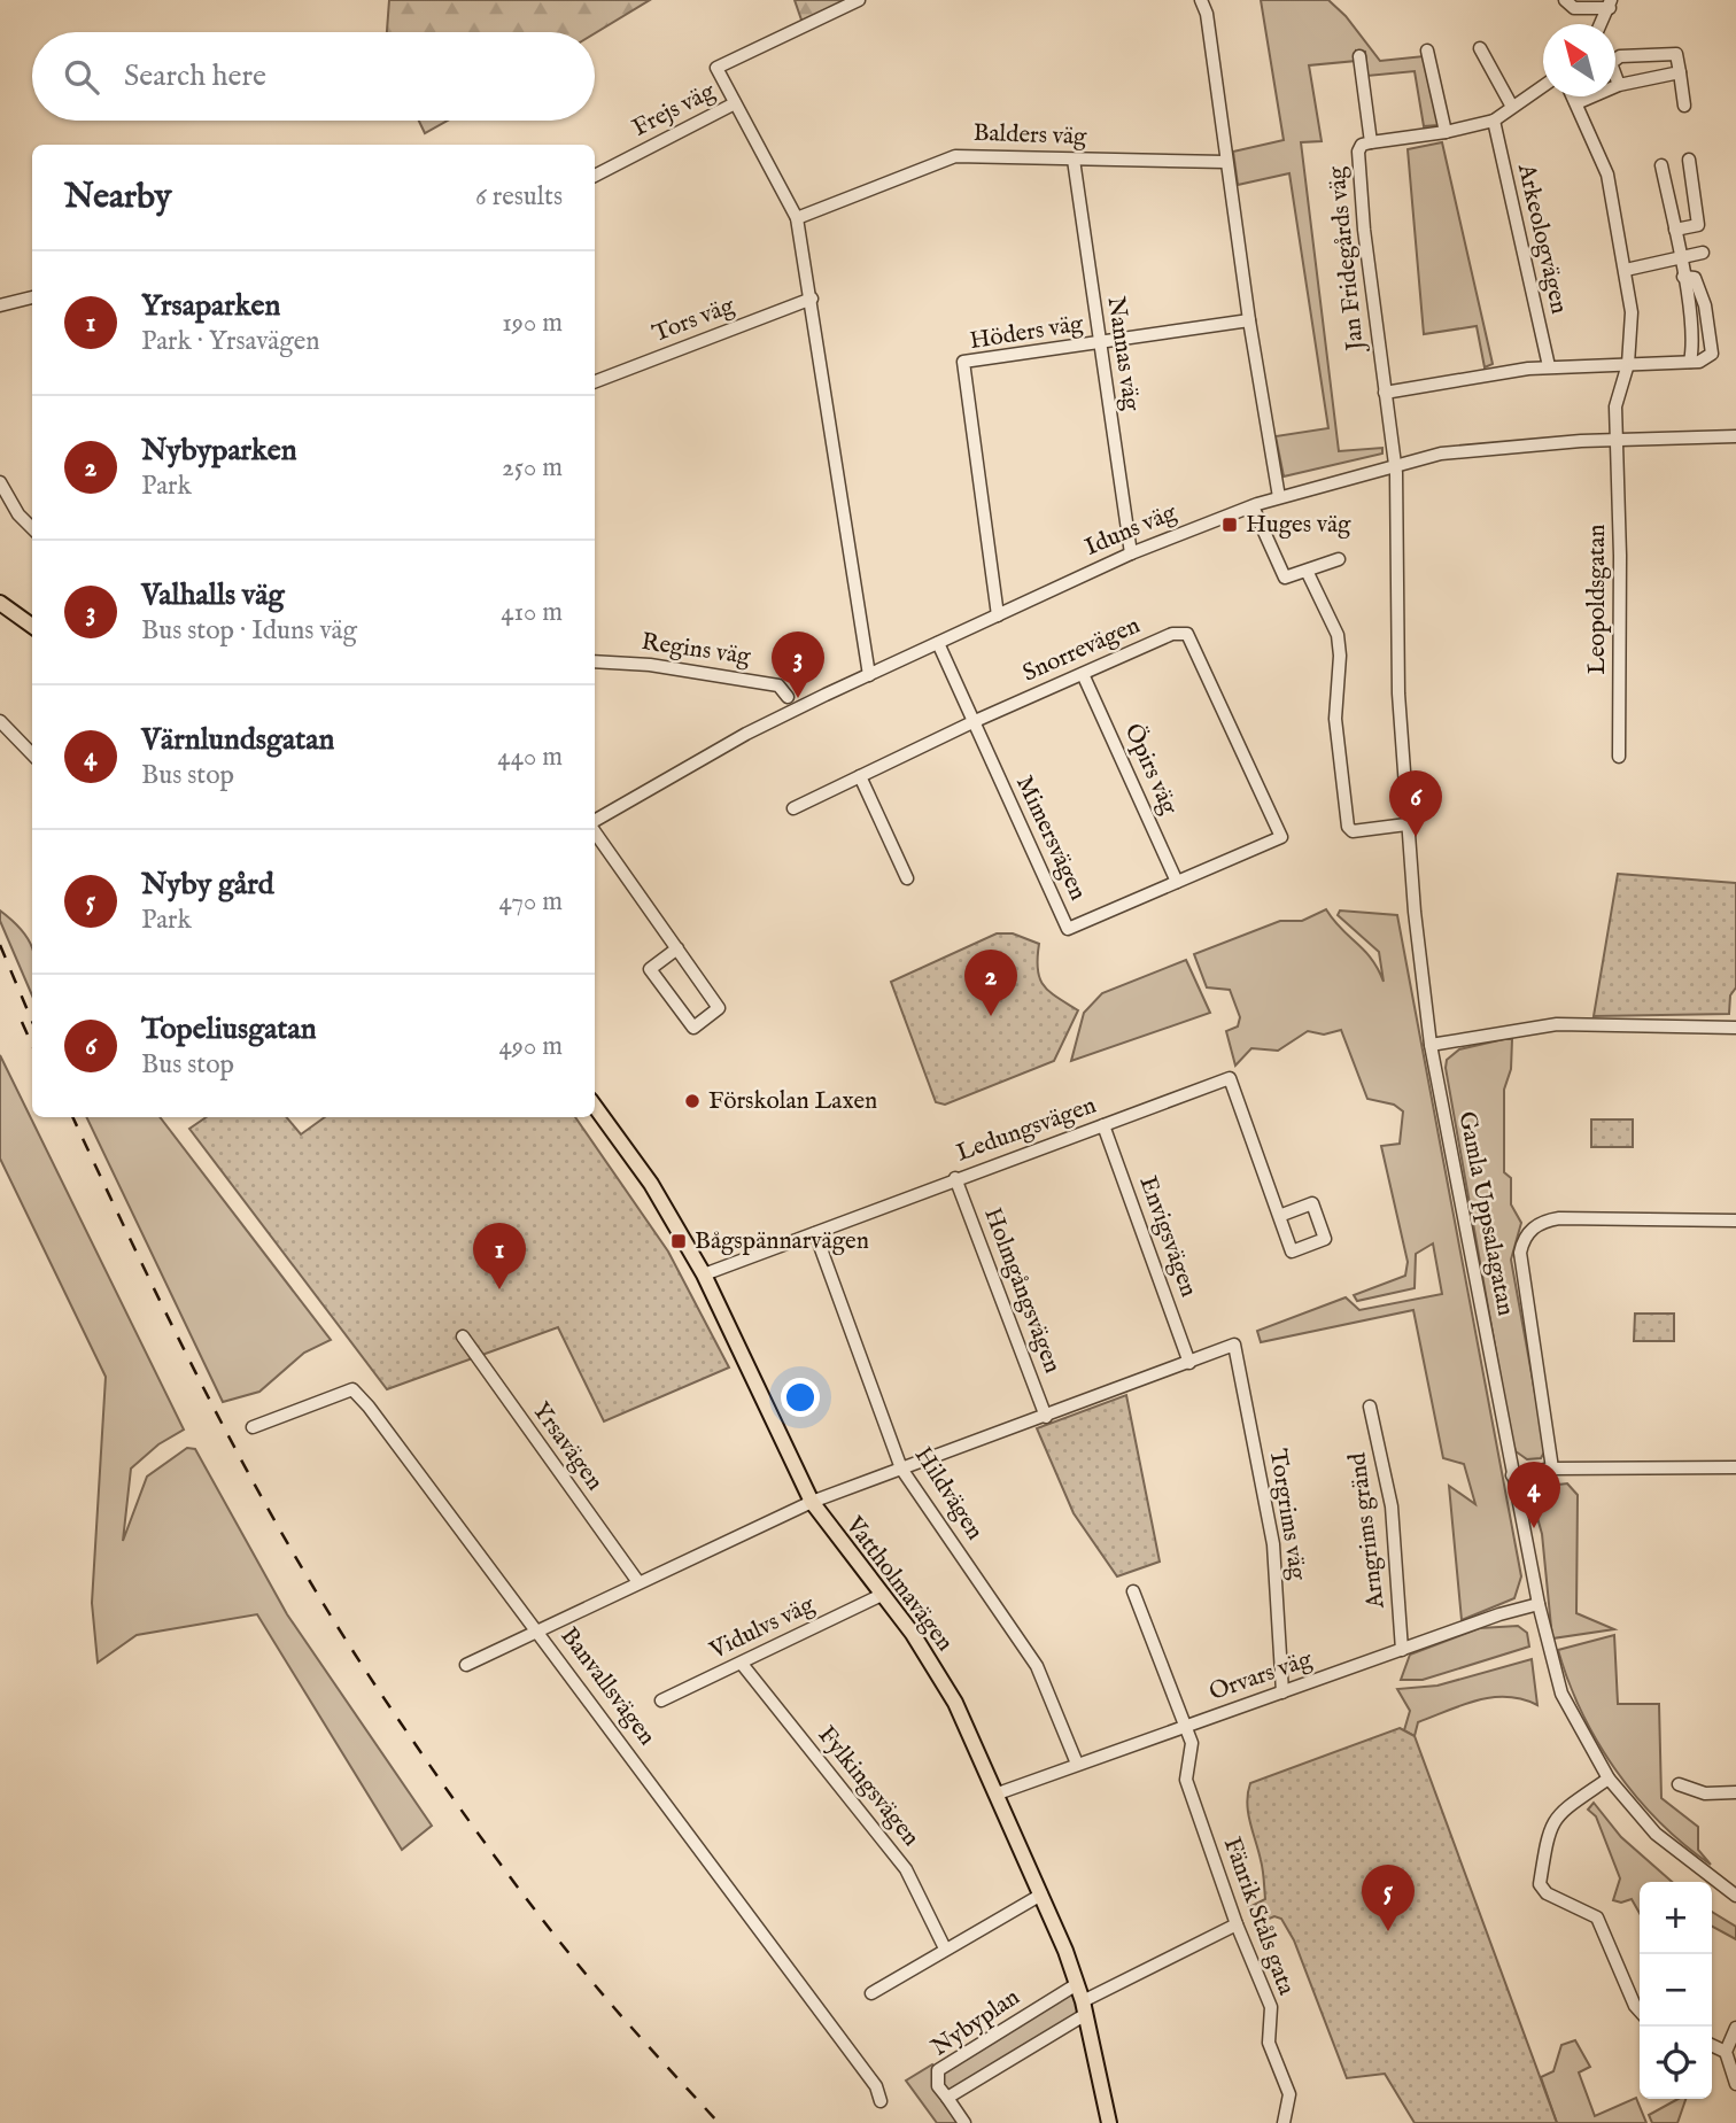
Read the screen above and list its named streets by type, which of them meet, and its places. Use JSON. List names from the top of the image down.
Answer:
{
  "streets": {
    "main road": ["Vattholmavägen"],
    "street": [
      "Frejs väg",
      "Balders väg",
      "Arkeologvägen",
      "Jan Fridegårds väg",
      "Tors väg",
      "Höders väg",
      "Nannas väg",
      "Iduns väg",
      "Leopoldsgatan",
      "Regins väg",
      "Snorrevägen",
      "Öpirs väg",
      "Mimersvägen",
      "Ledungsvägen",
      "Gamla Uppsalagatan",
      "Envigsvägen",
      "Holmgångsvägen",
      "Yrsavägen",
      "Hildvägen",
      "Torgrims väg",
      "Arngrims gränd",
      "Vidulvs väg",
      "Orvars väg",
      "Banvallsvägen",
      "Fylkingsvägen",
      "Fänrik Ståls gata",
      "Nybyplan"
    ]
  },
  "crossings": [
    ["Balders väg", "Nannas väg"],
    ["Jan Fridegårds väg", "Iduns väg"],
    ["Jan Fridegårds väg", "Gamla Uppsalagatan"],
    ["Höders väg", "Nannas väg"],
    ["Höders väg", "Iduns väg"],
    ["Nannas väg", "Iduns väg"],
    ["Iduns väg", "Leopoldsgatan"],
    ["Iduns väg", "Mimersvägen"],
    ["Iduns väg", "Gamla Uppsalagatan"],
    ["Snorrevägen", "Öpirs väg"],
    ["Snorrevägen", "Mimersvägen"],
    ["Öpirs väg", "Mimersvägen"],
    ["Ledungsvägen", "Envigsvägen"],
    ["Ledungsvägen", "Holmgångsvägen"],
    ["Ledungsvägen", "Hildvägen"],
    ["Ledungsvägen", "Vattholmavägen"],
    ["Gamla Uppsalagatan", "Orvars väg"],
    ["Envigsvägen", "Torgrims väg"],
    ["Hildvägen", "Orvars väg"],
    ["Torgrims väg", "Orvars väg"],
    ["Arngrims gränd", "Orvars väg"],
    ["Vattholmavägen", "Vidulvs väg"],
    ["Vattholmavägen", "Orvars väg"],
    ["Vattholmavägen", "Nybyplan"],
    ["Vidulvs väg", "Fylkingsvägen"],
    ["Orvars väg", "Fänrik Ståls gata"],
    ["Fänrik Ståls gata", "Nybyplan"]
  ],
  "places": {
    "transit": ["Huges väg", "Bågspännarvägen"],
    "other": ["Förskolan Laxen"]
  },
  "north": "top left",
  "page": {
    "search": "Search here",
    "heading": ["Nearby", "6 results"],
    "list": [
      {
        "mark": "1",
        "name": "Yrsaparken",
        "note": "Park · Yrsavägen",
        "value": "190 m"
      },
      {
        "mark": "2",
        "name": "Nybyparken",
        "note": "Park",
        "value": "250 m"
      },
      {
        "mark": "3",
        "name": "Valhalls väg",
        "note": "Bus stop · Iduns väg",
        "value": "410 m"
      },
      {
        "mark": "4",
        "name": "Värnlundsgatan",
        "note": "Bus stop",
        "value": "440 m"
      },
      {
        "mark": "5",
        "name": "Nyby gård",
        "note": "Park",
        "value": "470 m"
      },
      {
        "mark": "6",
        "name": "Topeliusgatan",
        "note": "Bus stop",
        "value": "490 m"
      }
    ],
    "pins": [
      "3",
      "6",
      "2",
      "1",
      "4",
      "5"
    ],
    "map_buttons": ["+", "−"]
  }
}
